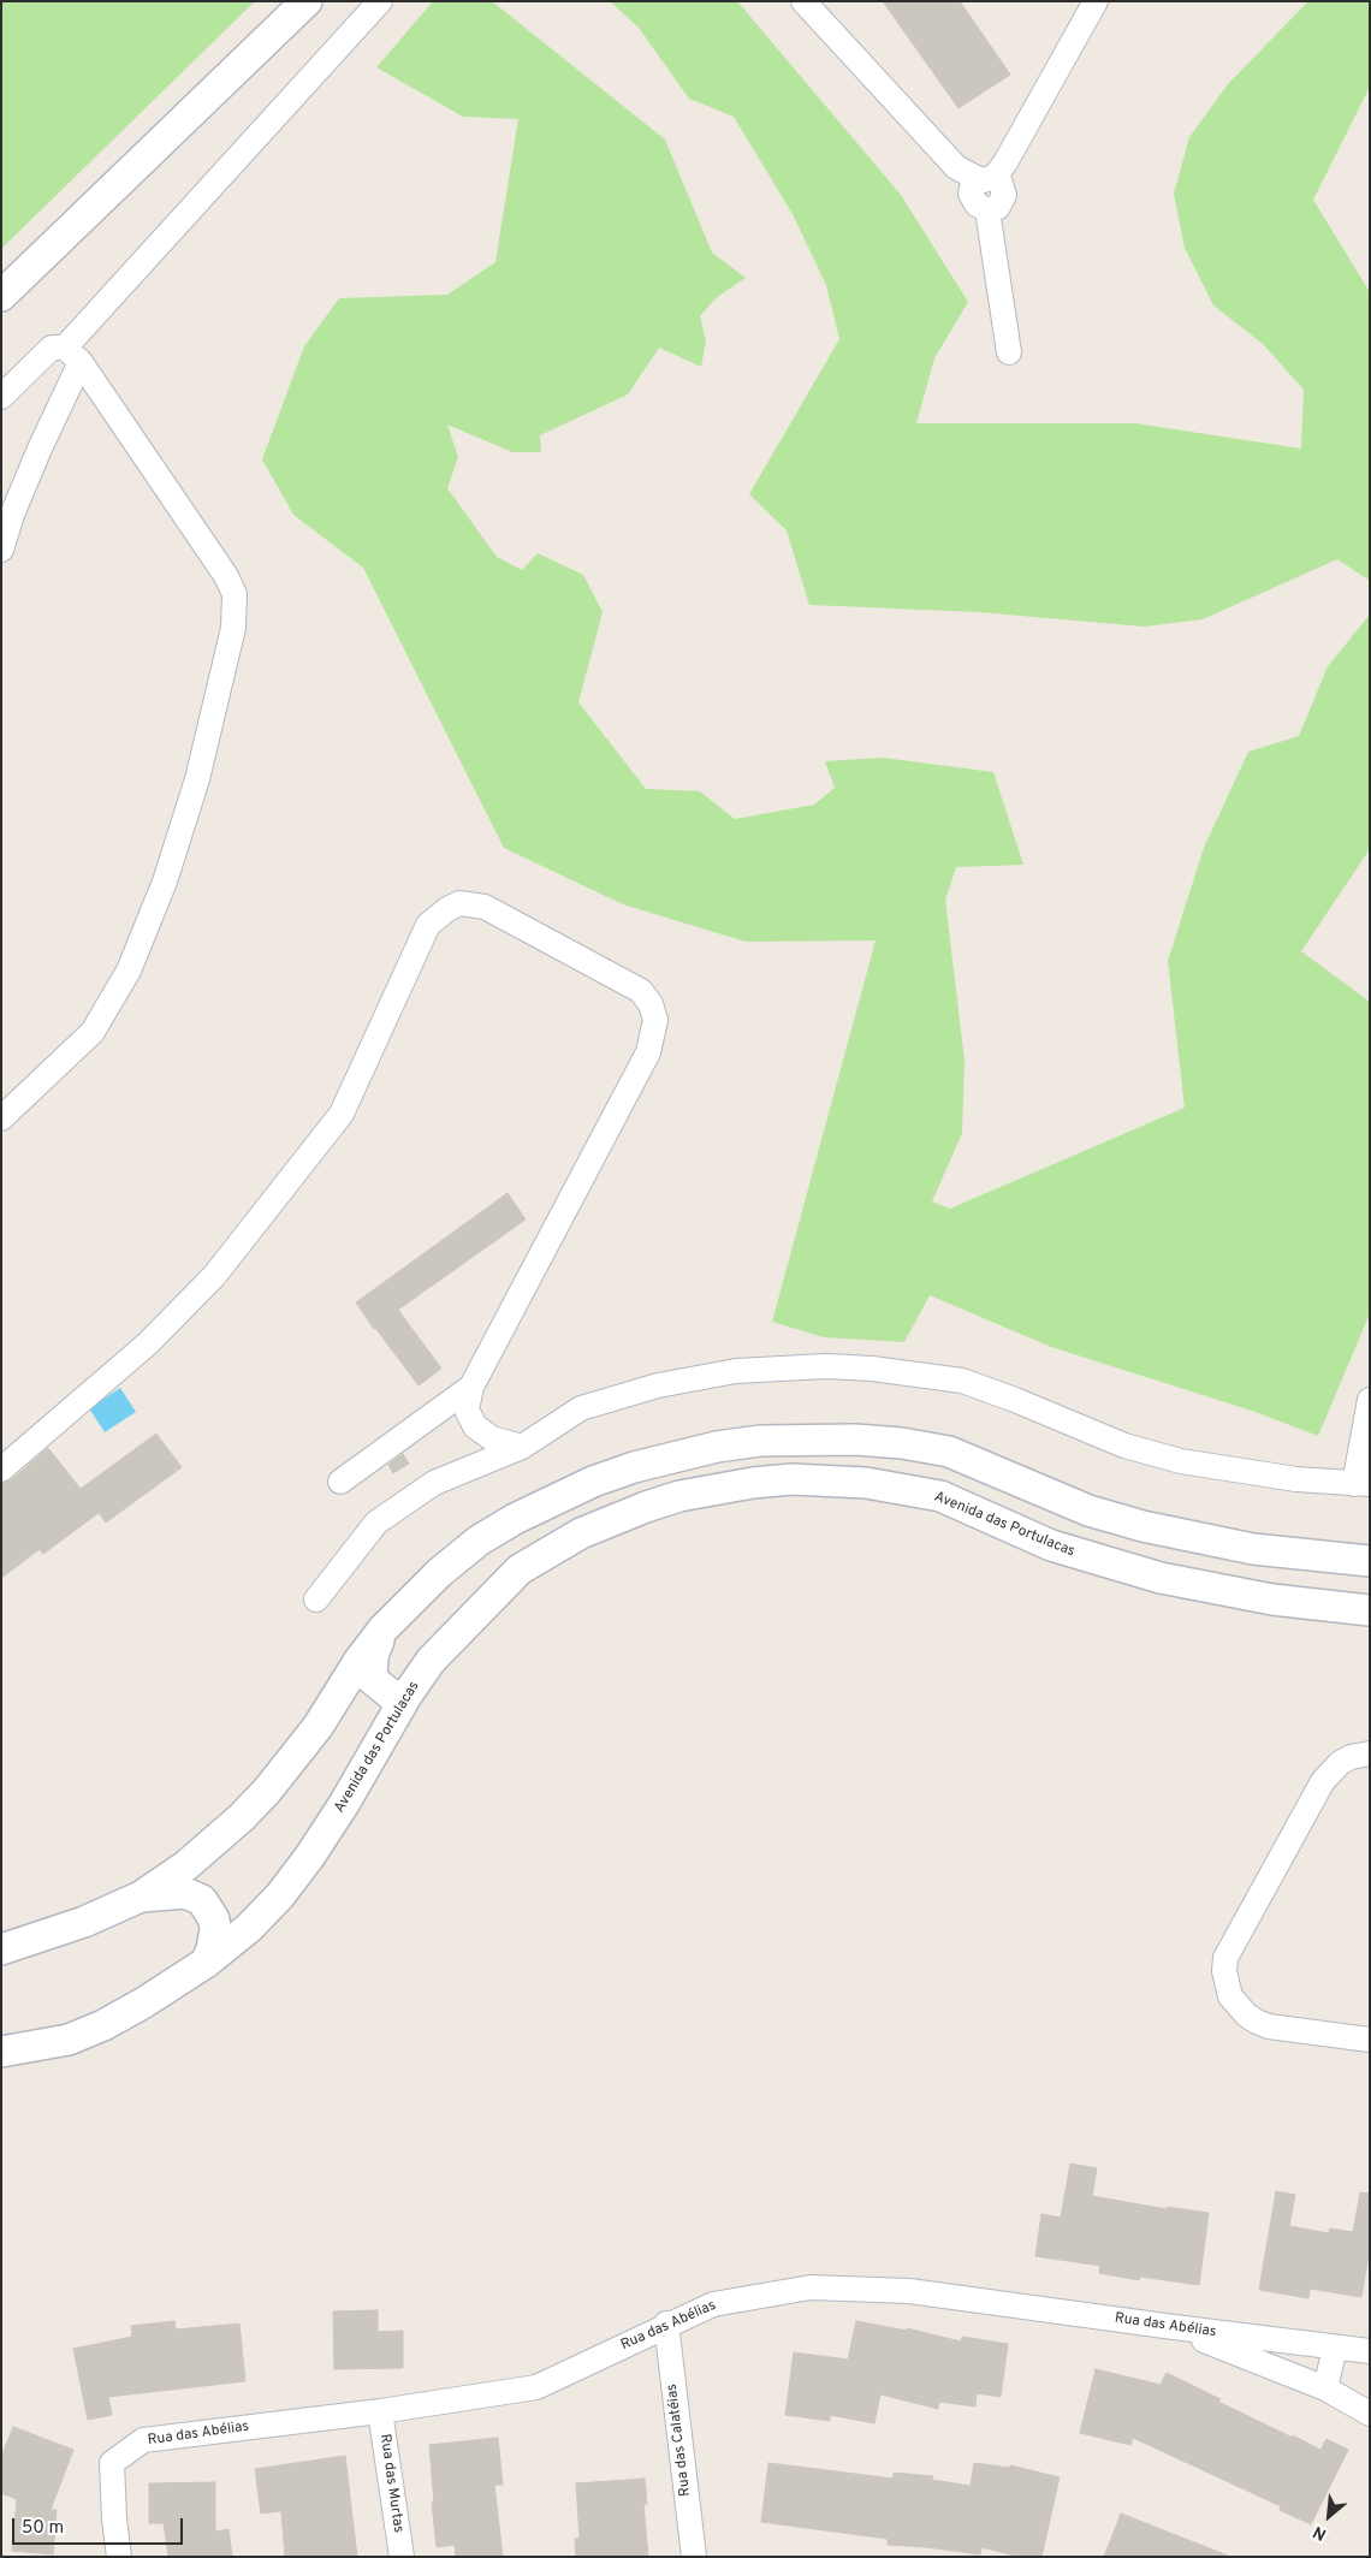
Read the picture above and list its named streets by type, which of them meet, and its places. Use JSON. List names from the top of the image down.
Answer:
{
  "streets": {
    "street": [
      "Avenida das Portulacas",
      "Rua das Abélias",
      "Rua das Calatéias",
      "Rua das Murtas"
    ]
  },
  "crossings": [
    ["Rua das Abélias", "Rua das Calatéias"],
    ["Rua das Abélias", "Rua das Murtas"]
  ],
  "scale_bar": "50 m",
  "north": "bottom left"
}
